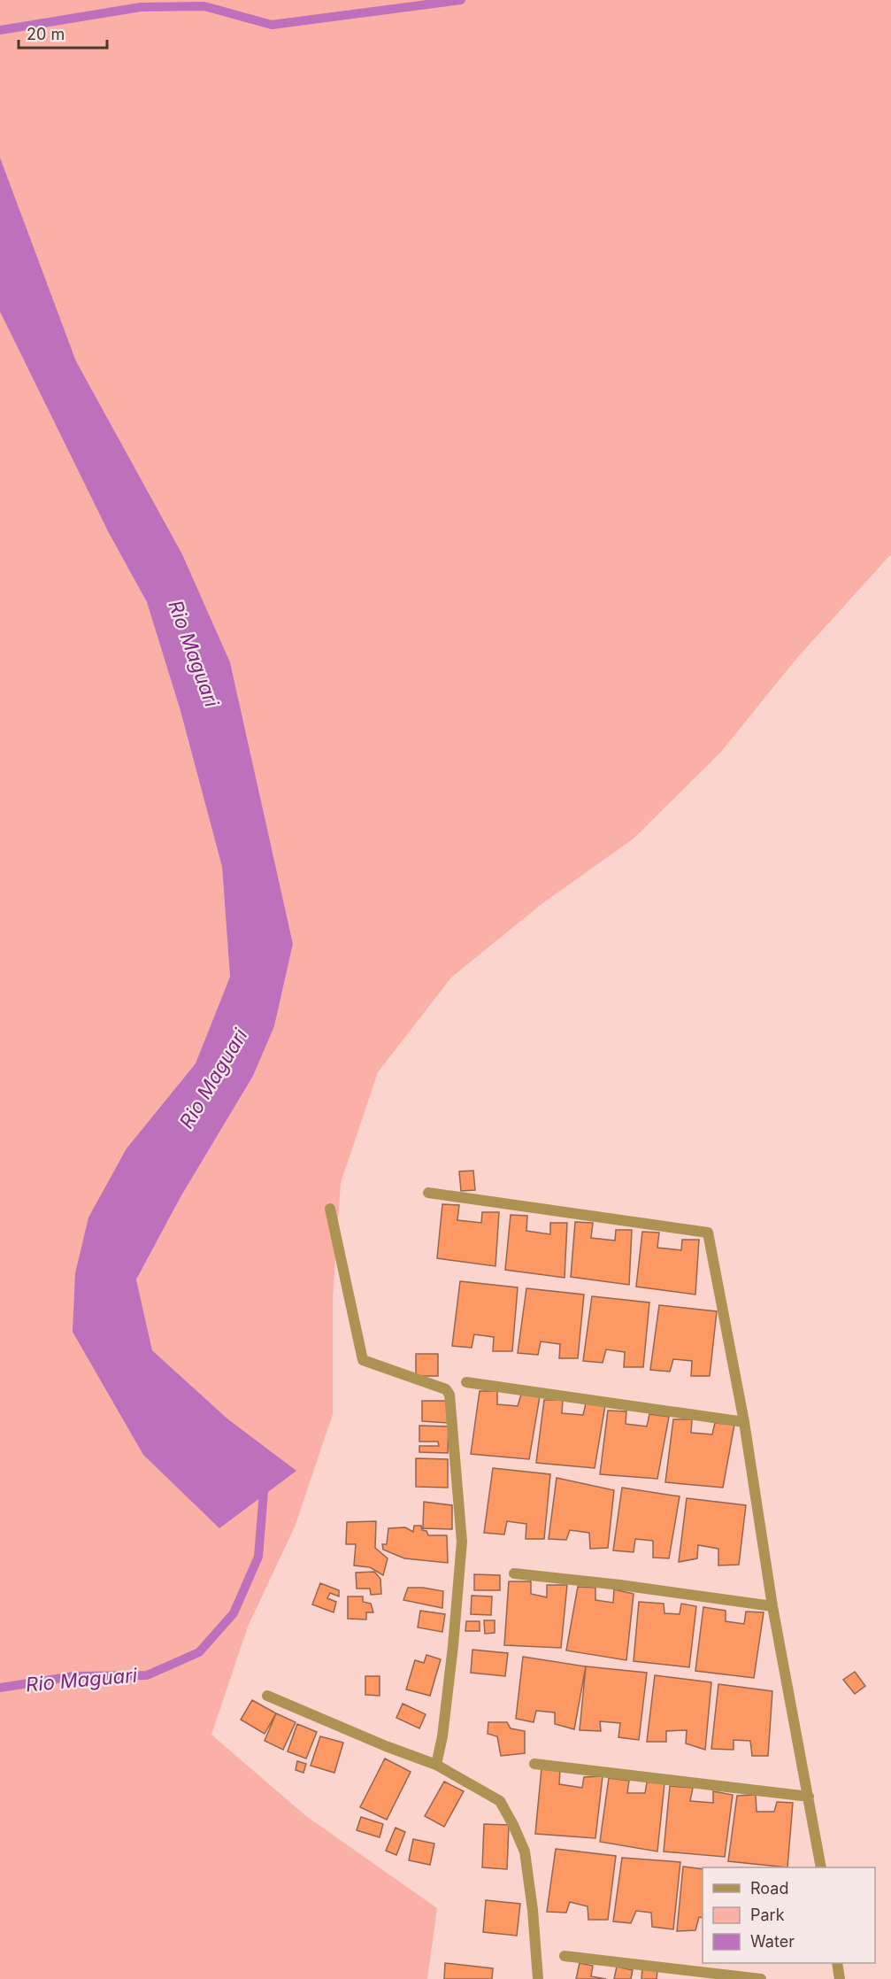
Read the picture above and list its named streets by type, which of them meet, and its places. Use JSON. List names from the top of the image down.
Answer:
{
  "water": ["Rio Maguari"],
  "legend": ["Road", "Park", "Water"],
  "scale_bar": "20 m"
}
